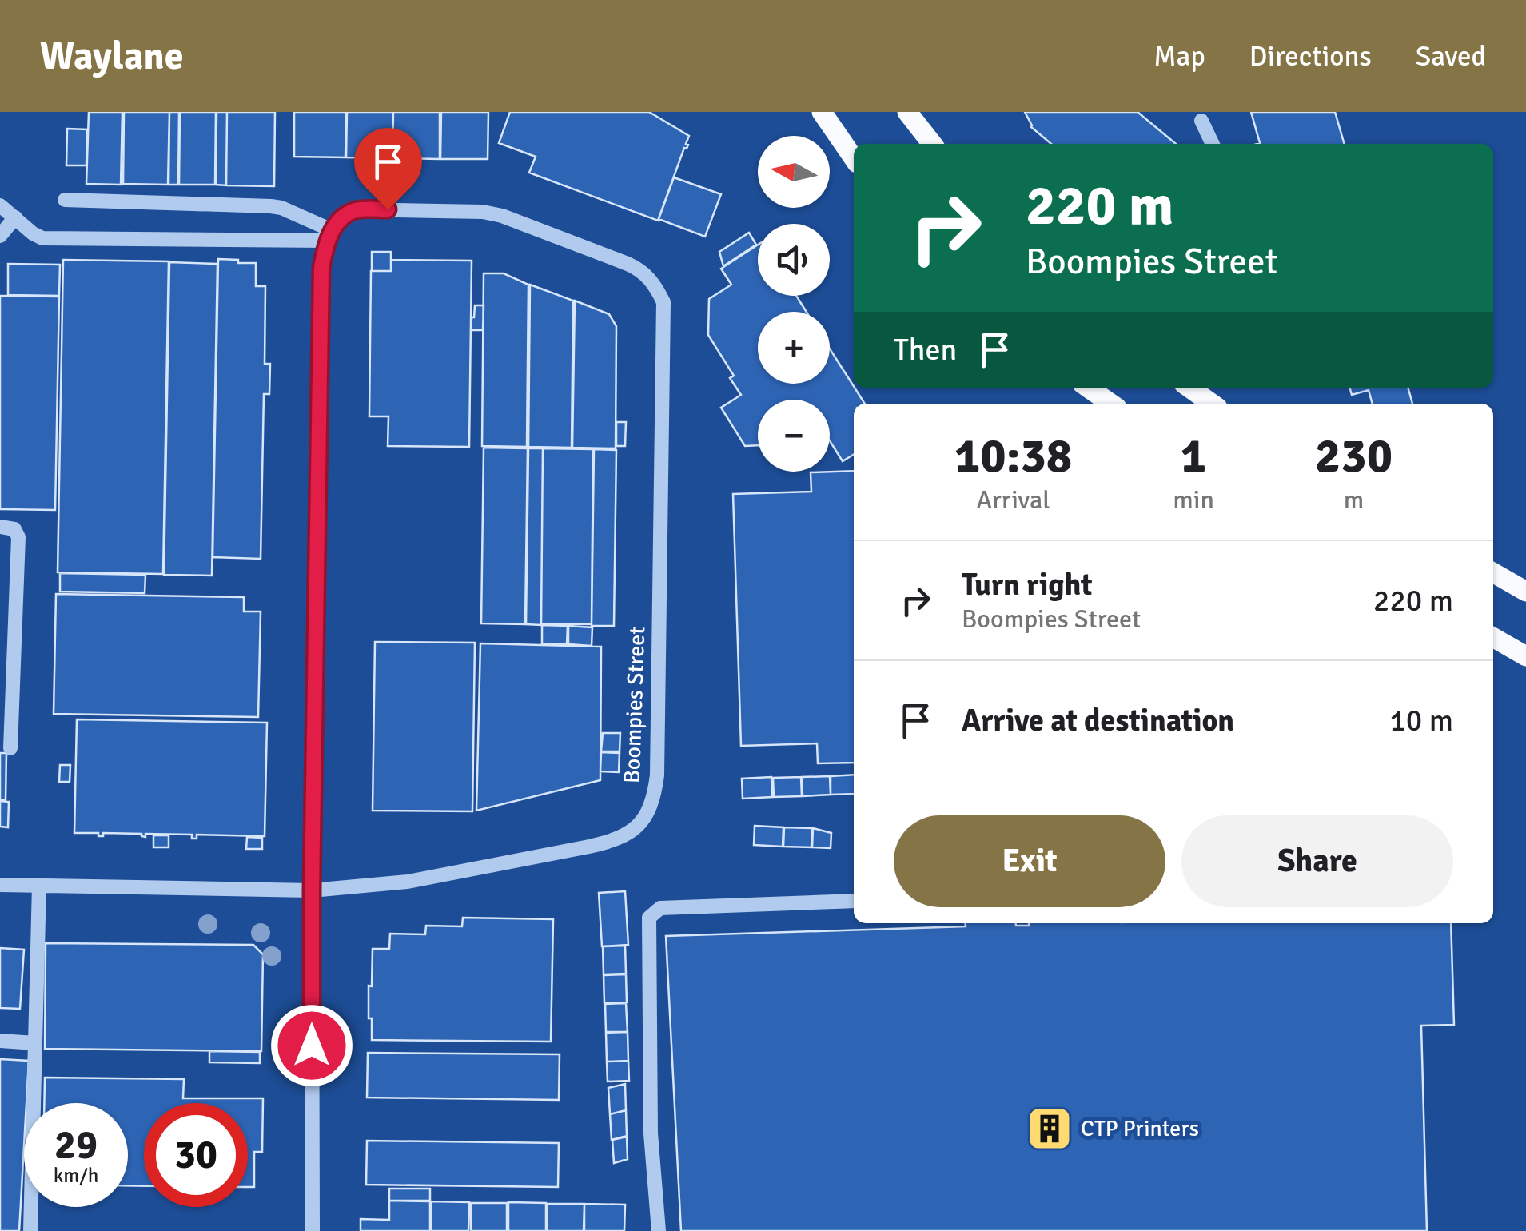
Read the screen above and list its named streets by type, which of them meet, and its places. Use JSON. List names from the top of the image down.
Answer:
{
  "streets": {
    "street": ["Boompies Street"]
  },
  "places": {
    "building": ["CTP Printers"]
  },
  "north": "left",
  "page": {
    "header": "Waylane",
    "nav": ["Map", "Directions", "Saved"],
    "map_buttons": ["+", "−"],
    "turn": ["220 m", "Boompies Street"],
    "then": "Then",
    "eta": [
      "10:38",
      "Arrival",
      "1",
      "min",
      "230",
      "m"
    ],
    "list": [
      {
        "name": "Turn right",
        "note": "Boompies Street",
        "value": "220 m"
      },
      {
        "name": "Arrive at destination",
        "value": "10 m"
      }
    ],
    "buttons": ["Exit", "Share"],
    "speed": "29 km/h",
    "limit": "30"
  }
}
